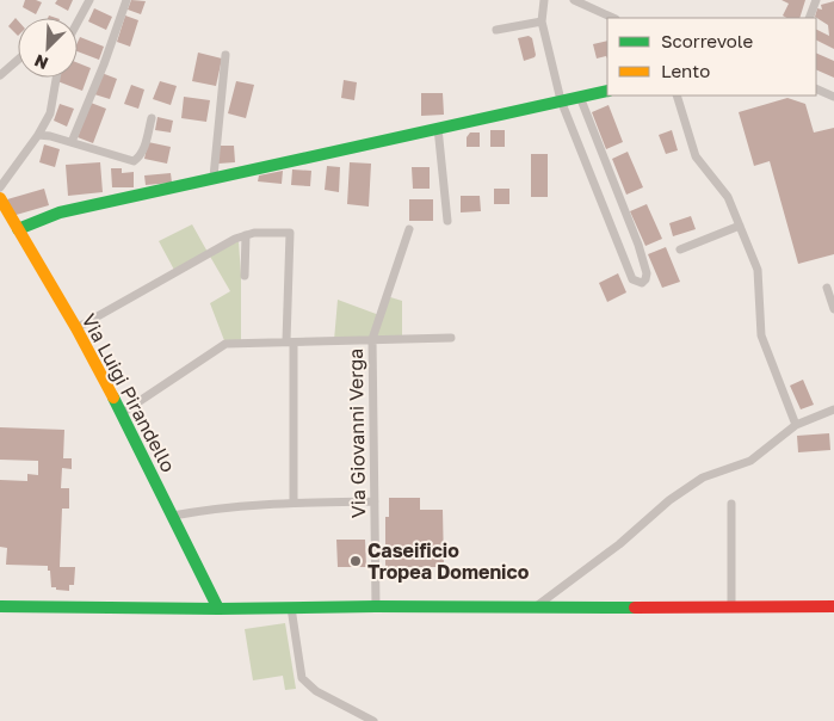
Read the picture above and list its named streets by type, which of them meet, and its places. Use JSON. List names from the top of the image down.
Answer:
{
  "streets": {
    "street": ["Via Luigi Pirandello", "Via Giovanni Verga"]
  },
  "places": ["Caseificio Tropea Domenico"],
  "legend": ["Scorrevole", "Lento"],
  "north": "bottom left"
}
